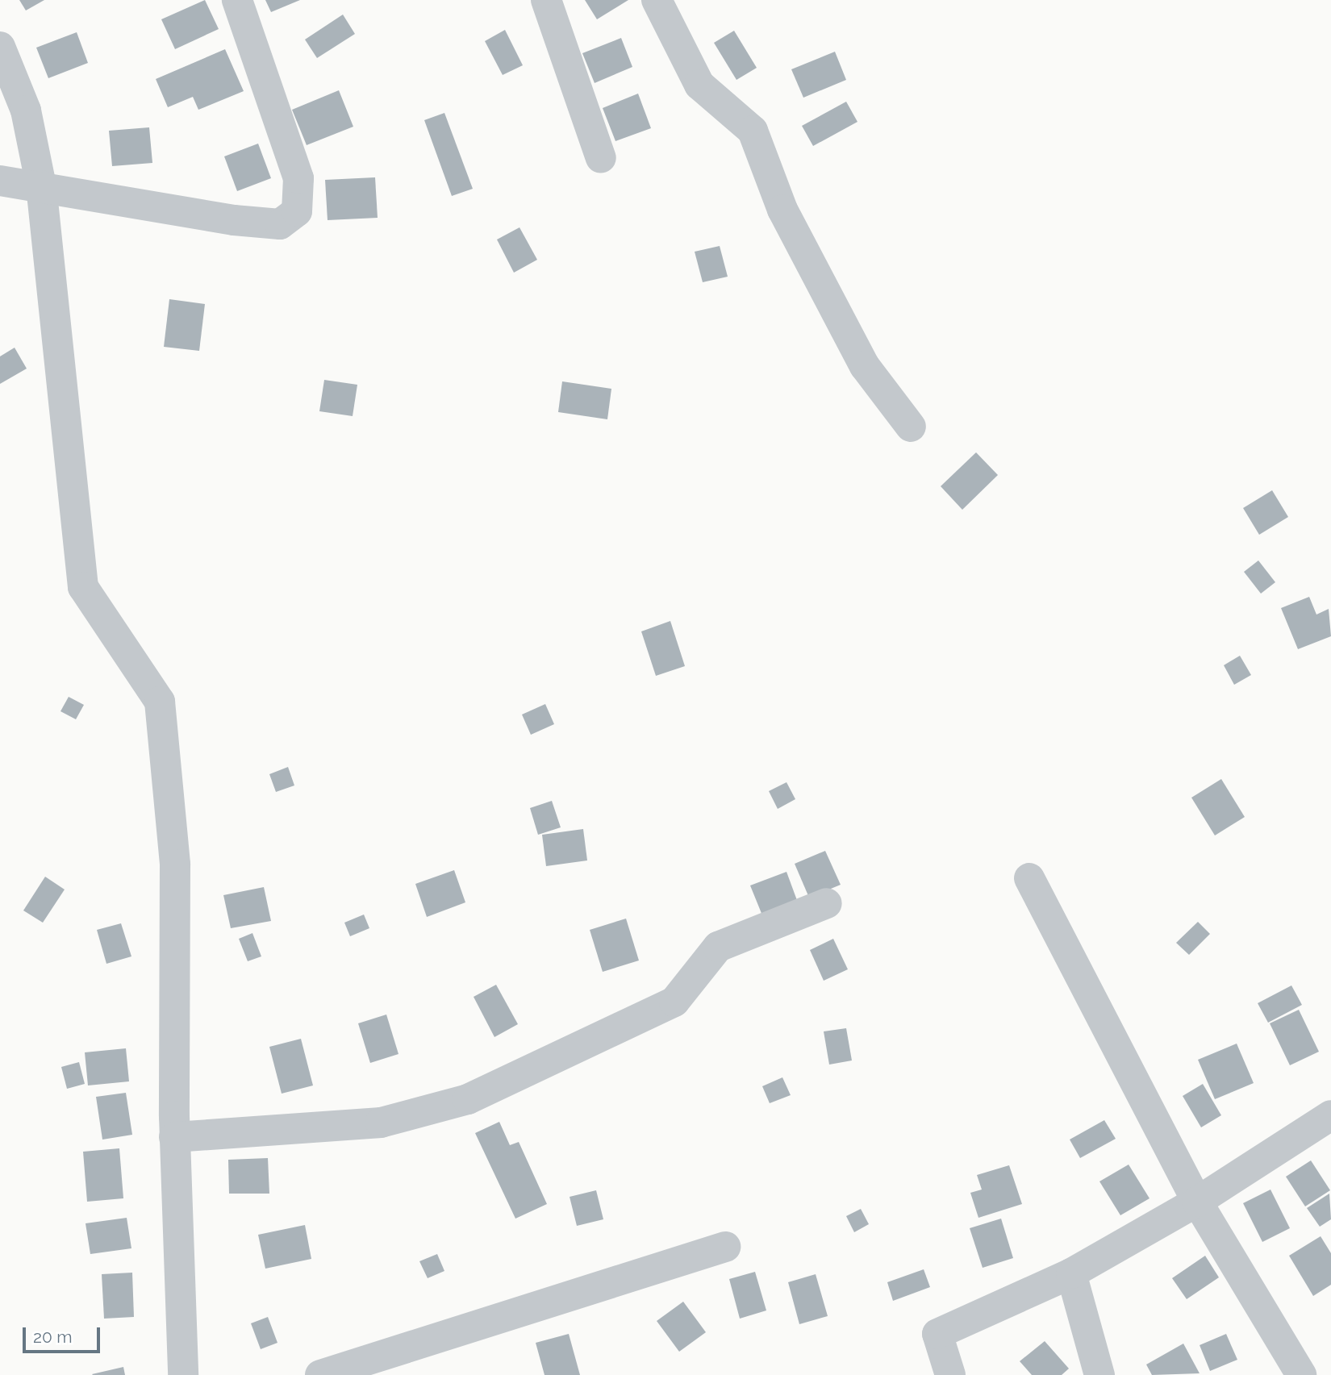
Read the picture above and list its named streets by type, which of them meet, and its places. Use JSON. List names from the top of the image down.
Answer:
{
  "scale_bar": "20 m"
}
